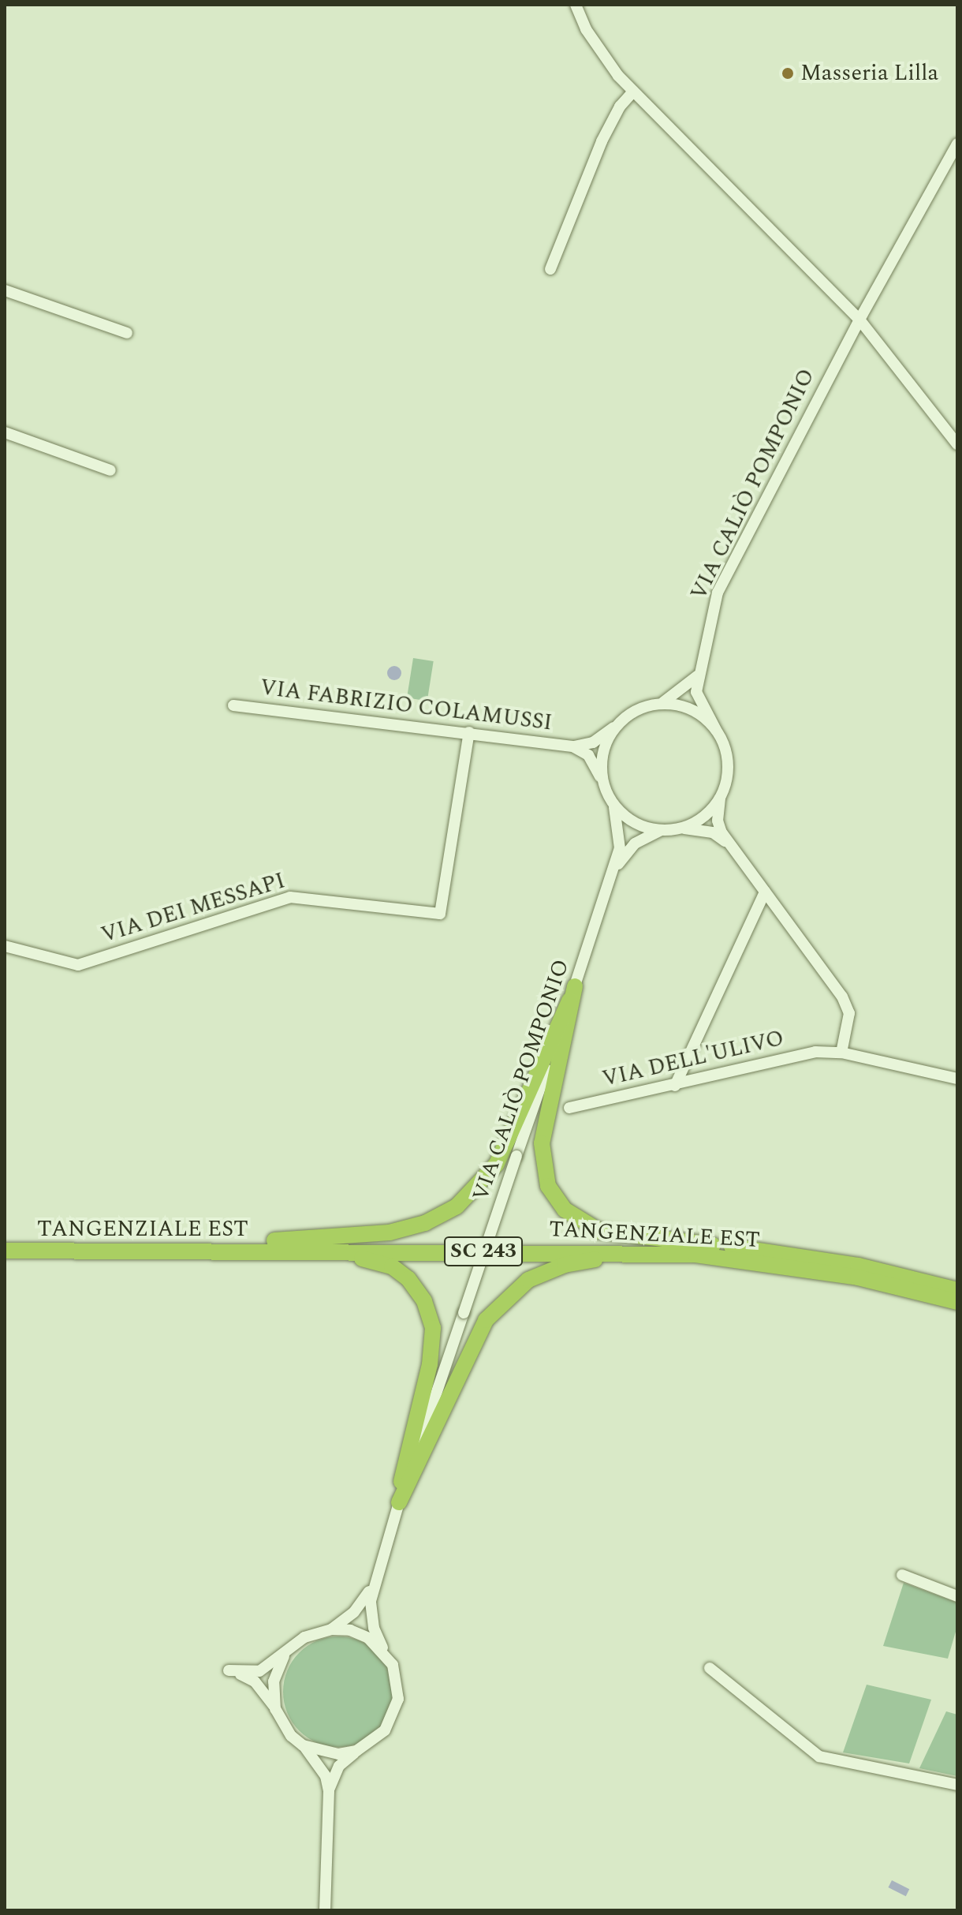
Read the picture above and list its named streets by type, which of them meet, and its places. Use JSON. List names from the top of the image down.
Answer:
{
  "streets": {
    "highway": ["TANGENZIALE EST", "SC 243"],
    "street": [
      "VIA CALIÒ POMPONIO",
      "VIA FABRIZIO COLAMUSSI",
      "VIA DEI MESSAPI",
      "VIA DELL'ULIVO"
    ]
  },
  "crossings": [
    ["VIA FABRIZIO COLAMUSSI", "VIA DEI MESSAPI"]
  ],
  "places": ["Masseria Lilla"]
}
